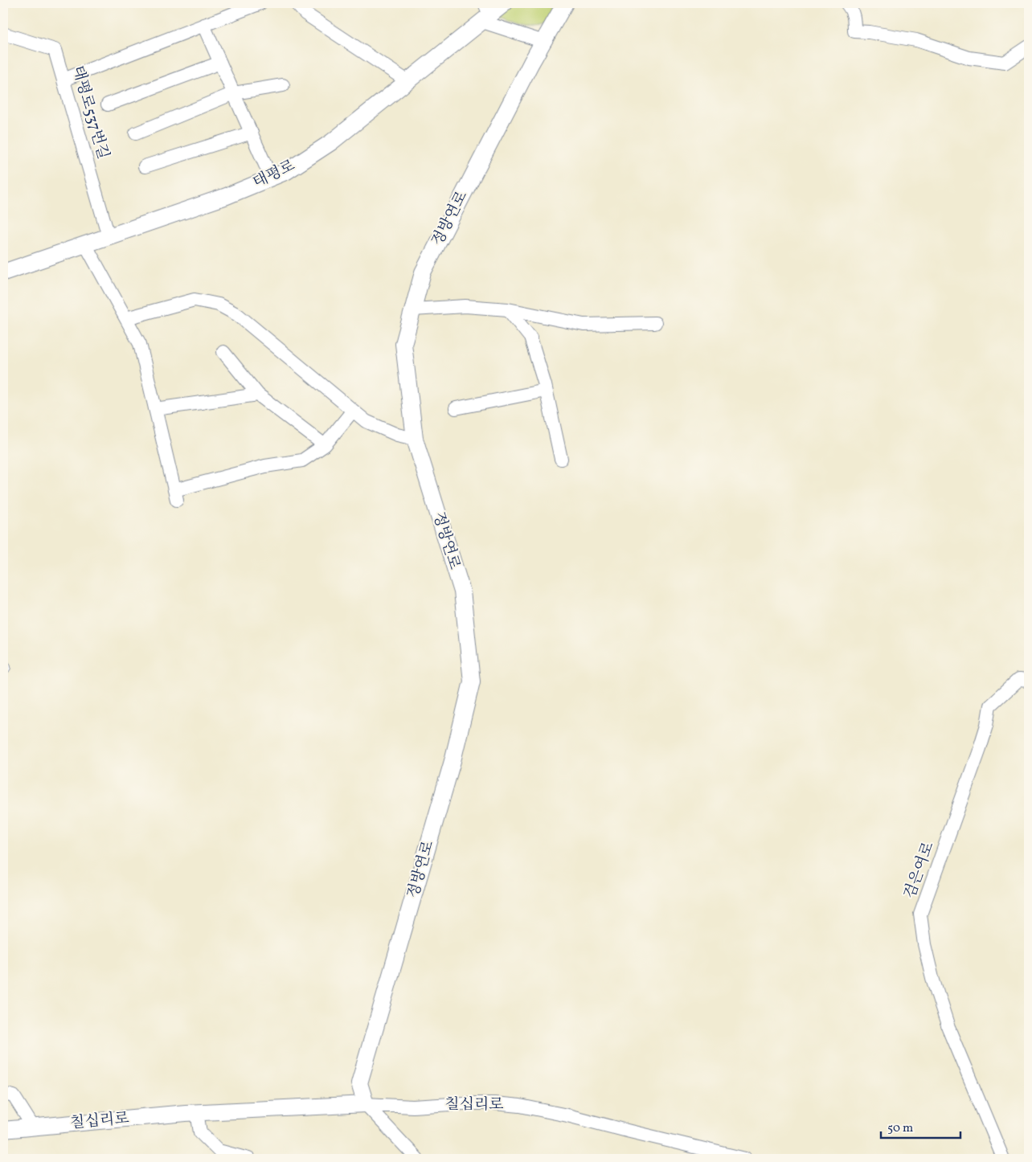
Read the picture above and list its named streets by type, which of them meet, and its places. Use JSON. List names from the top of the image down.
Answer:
{
  "streets": {
    "main road": ["태평로", "정방연로", "칠십리로"],
    "street": ["태평로537번길", "검은여로"]
  },
  "crossings": [
    ["태평로537번길", "태평로"],
    ["정방연로", "칠십리로"]
  ],
  "scale_bar": "50 m"
}
